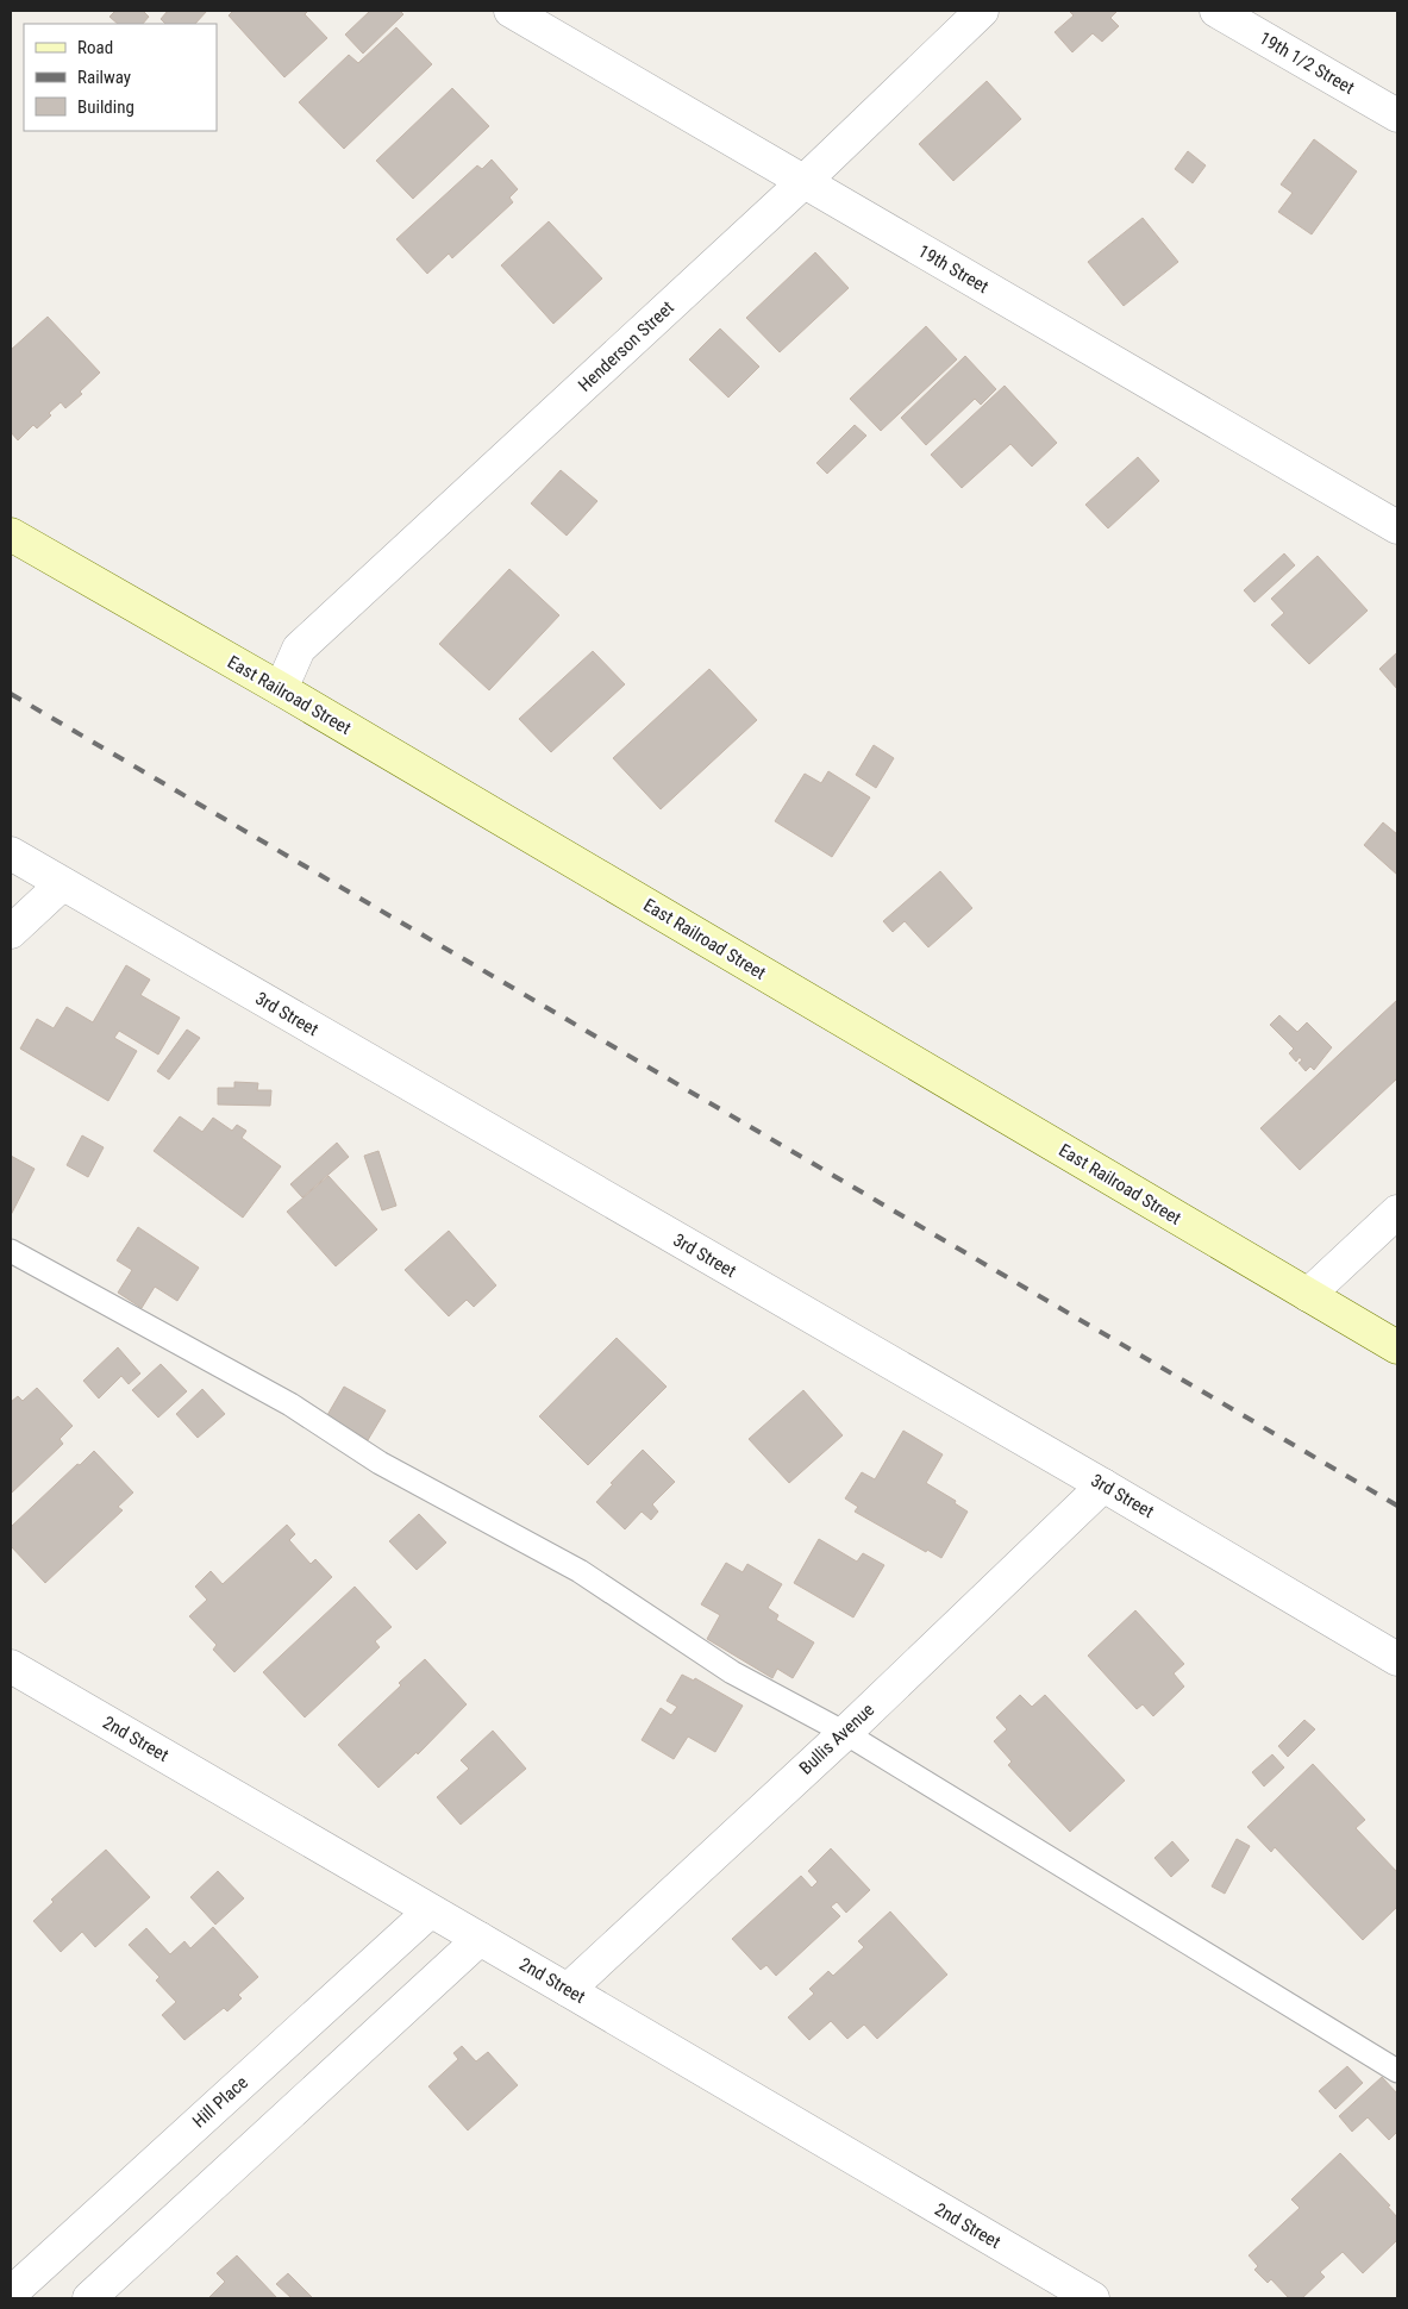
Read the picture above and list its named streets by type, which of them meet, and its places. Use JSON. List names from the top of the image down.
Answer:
{
  "streets": {
    "street": [
      "19th 1/2 Street",
      "19th Street",
      "Henderson Street",
      "East Railroad Street",
      "3rd Street",
      "2nd Street",
      "Bullis Avenue",
      "Hill Place"
    ]
  },
  "crossings": [
    ["19th Street", "Henderson Street"],
    ["Henderson Street", "East Railroad Street"],
    ["3rd Street", "Bullis Avenue"],
    ["2nd Street", "Bullis Avenue"],
    ["2nd Street", "Hill Place"]
  ],
  "legend": ["Road", "Railway", "Building"]
}
